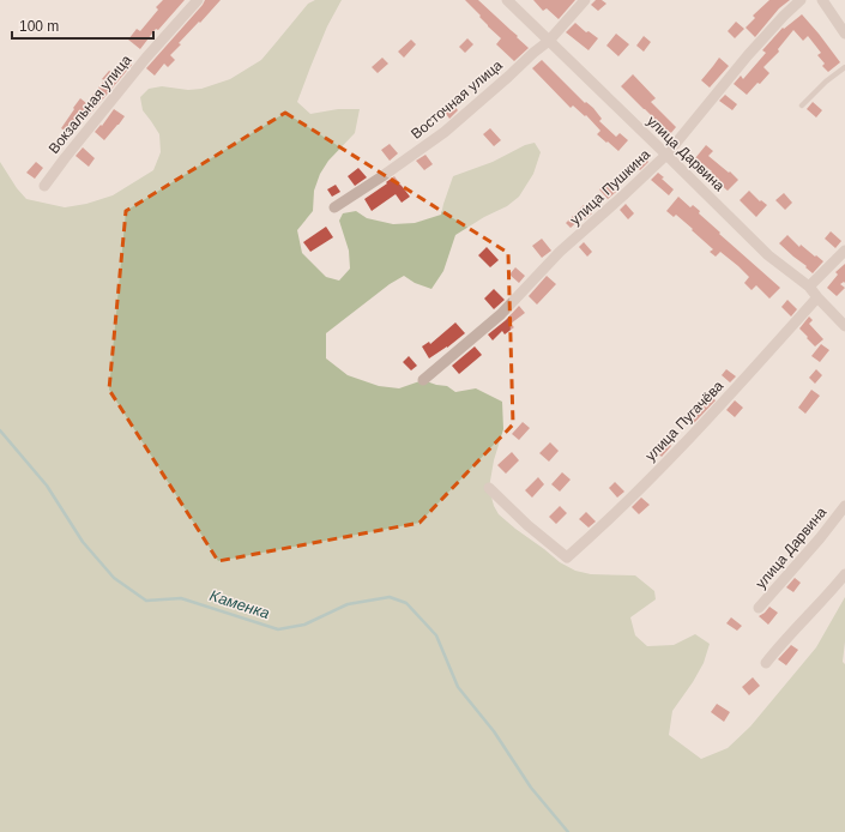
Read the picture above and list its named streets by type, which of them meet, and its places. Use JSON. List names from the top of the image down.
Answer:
{
  "streets": {
    "street": [
      "Восточная улица",
      "Вокзальная улица",
      "улица Дарвина",
      "улица Пушкина",
      "улица Пугачёва"
    ]
  },
  "crossings": [
    ["Восточная улица", "улица Дарвина"],
    ["улица Дарвина", "улица Пушкина"],
    ["улица Дарвина", "улица Пугачёва"]
  ],
  "water": ["Каменка"],
  "scale_bar": "100 m"
}
